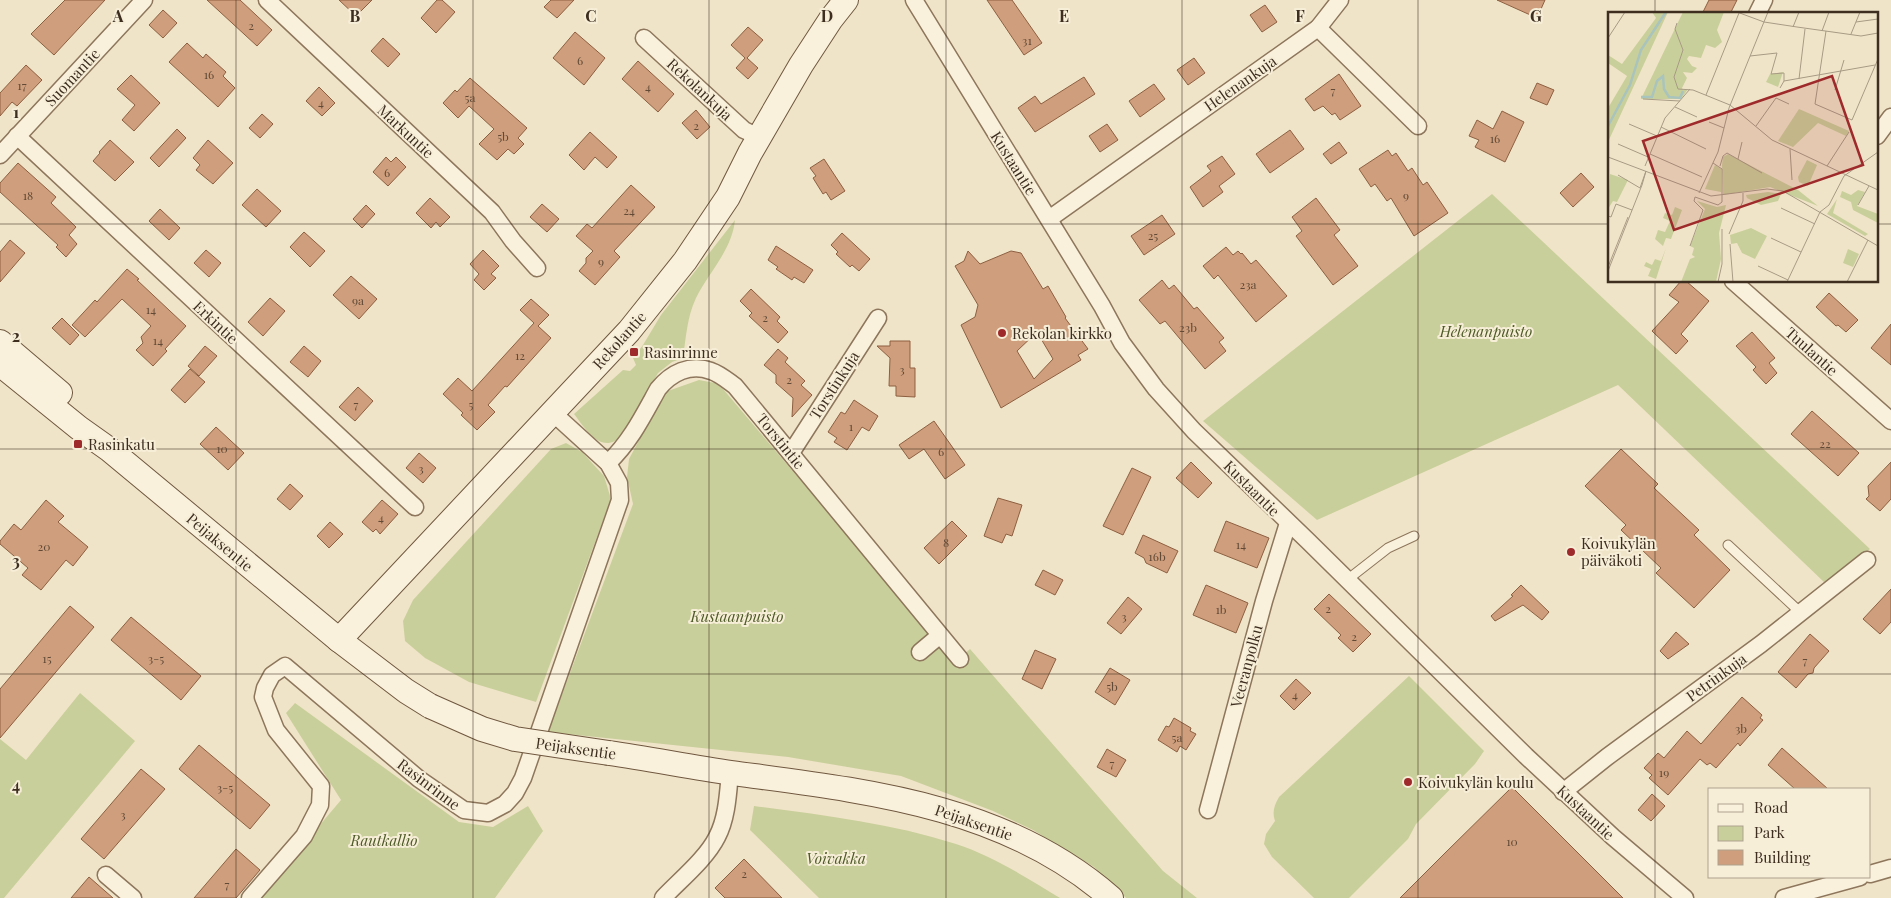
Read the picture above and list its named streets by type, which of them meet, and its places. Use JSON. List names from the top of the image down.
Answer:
{
  "streets": {
    "main road": ["Rekolantie", "Peijaksentie"],
    "street": [
      "Suomantie",
      "Helenankuja",
      "Rekolankuja",
      "Markuntie",
      "Kustaantie",
      "Erkintie",
      "Tuulantie",
      "Torstinkuja",
      "Torstintie",
      "Veeranpolku",
      "Petrinkuja",
      "Rasinrinne"
    ]
  },
  "crossings": [
    ["Suomantie", "Erkintie"],
    ["Helenankuja", "Kustaantie"],
    ["Rekolankuja", "Rekolantie"],
    ["Kustaantie", "Veeranpolku"],
    ["Kustaantie", "Petrinkuja"],
    ["Rekolantie", "Peijaksentie"],
    ["Rekolantie", "Rasinrinne"],
    ["Torstinkuja", "Torstintie"],
    ["Torstintie", "Rasinrinne"]
  ],
  "parks": [
    "Helenanpuisto",
    "Kustaanpuisto",
    "Rautkallio",
    "Voivakka"
  ],
  "places": {
    "other": ["Rekolan kirkko", "Koivukylän päiväkoti", "Koivukylän koulu"],
    "transit": ["Rasinrinne", "Rasinkatu"]
  },
  "house_numbers": [
    "2",
    "31",
    "6",
    "16",
    "17",
    "4",
    "7",
    "5a",
    "4",
    "2",
    "5b",
    "16",
    "6",
    "18",
    "9",
    "24",
    "25",
    "9",
    "23a",
    "9a",
    "14",
    "2",
    "23b",
    "14",
    "12",
    "3",
    "2",
    "7",
    "5",
    "1",
    "22",
    "10",
    "6",
    "3",
    "4",
    "8",
    "14",
    "20",
    "16b",
    "2",
    "1b",
    "3",
    "2",
    "15",
    "3-5",
    "7",
    "5b",
    "4",
    "3b",
    "5a",
    "7",
    "19",
    "3-5",
    "3",
    "10",
    "2",
    "7"
  ],
  "legend": ["Road", "Park", "Building"],
  "grid": {
    "columns": [
      "A",
      "B",
      "C",
      "D",
      "E",
      "F",
      "G"
    ],
    "rows": [
      "1",
      "2",
      "3",
      "4"
    ]
  }
}
